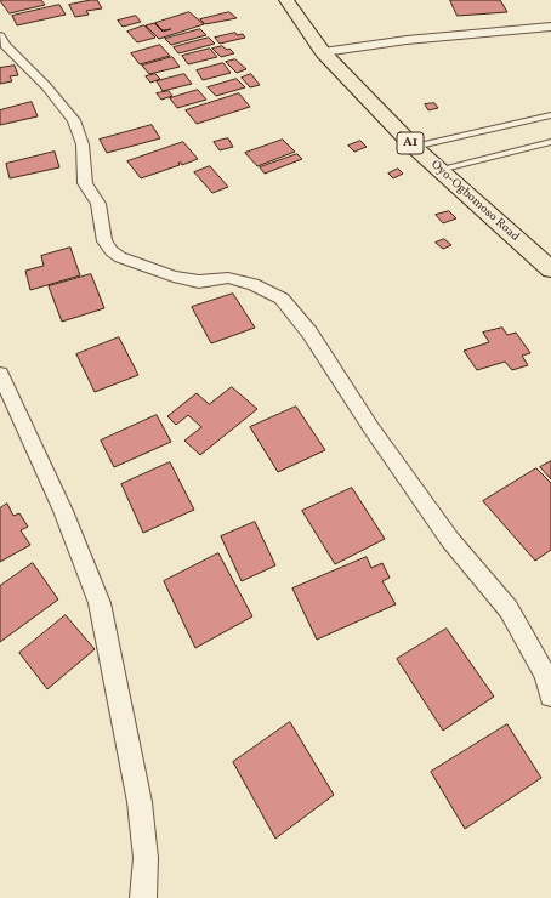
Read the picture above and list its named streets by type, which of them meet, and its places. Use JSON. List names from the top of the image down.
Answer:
{
  "streets": {
    "highway": ["A1", "Oyo-Ogbomoso Road"]
  }
}
